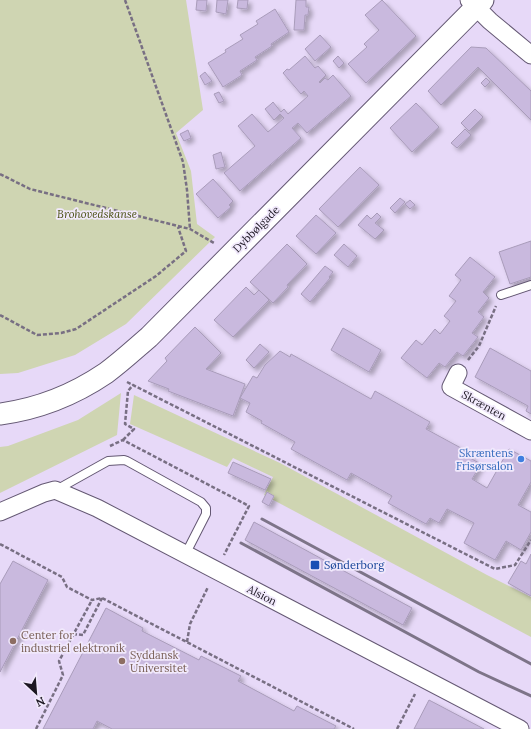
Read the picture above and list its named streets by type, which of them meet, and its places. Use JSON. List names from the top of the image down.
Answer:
{
  "streets": {
    "street": ["Dybbølgade", "Skrænten", "Alsion"]
  },
  "parks": ["Brohovedskanse"],
  "places": {
    "other": ["Skræntens Frisørsalon", "Center for industriel elektronik", "Syddansk Universitet"],
    "transit": ["Sønderborg"]
  },
  "north": "bottom right"
}
